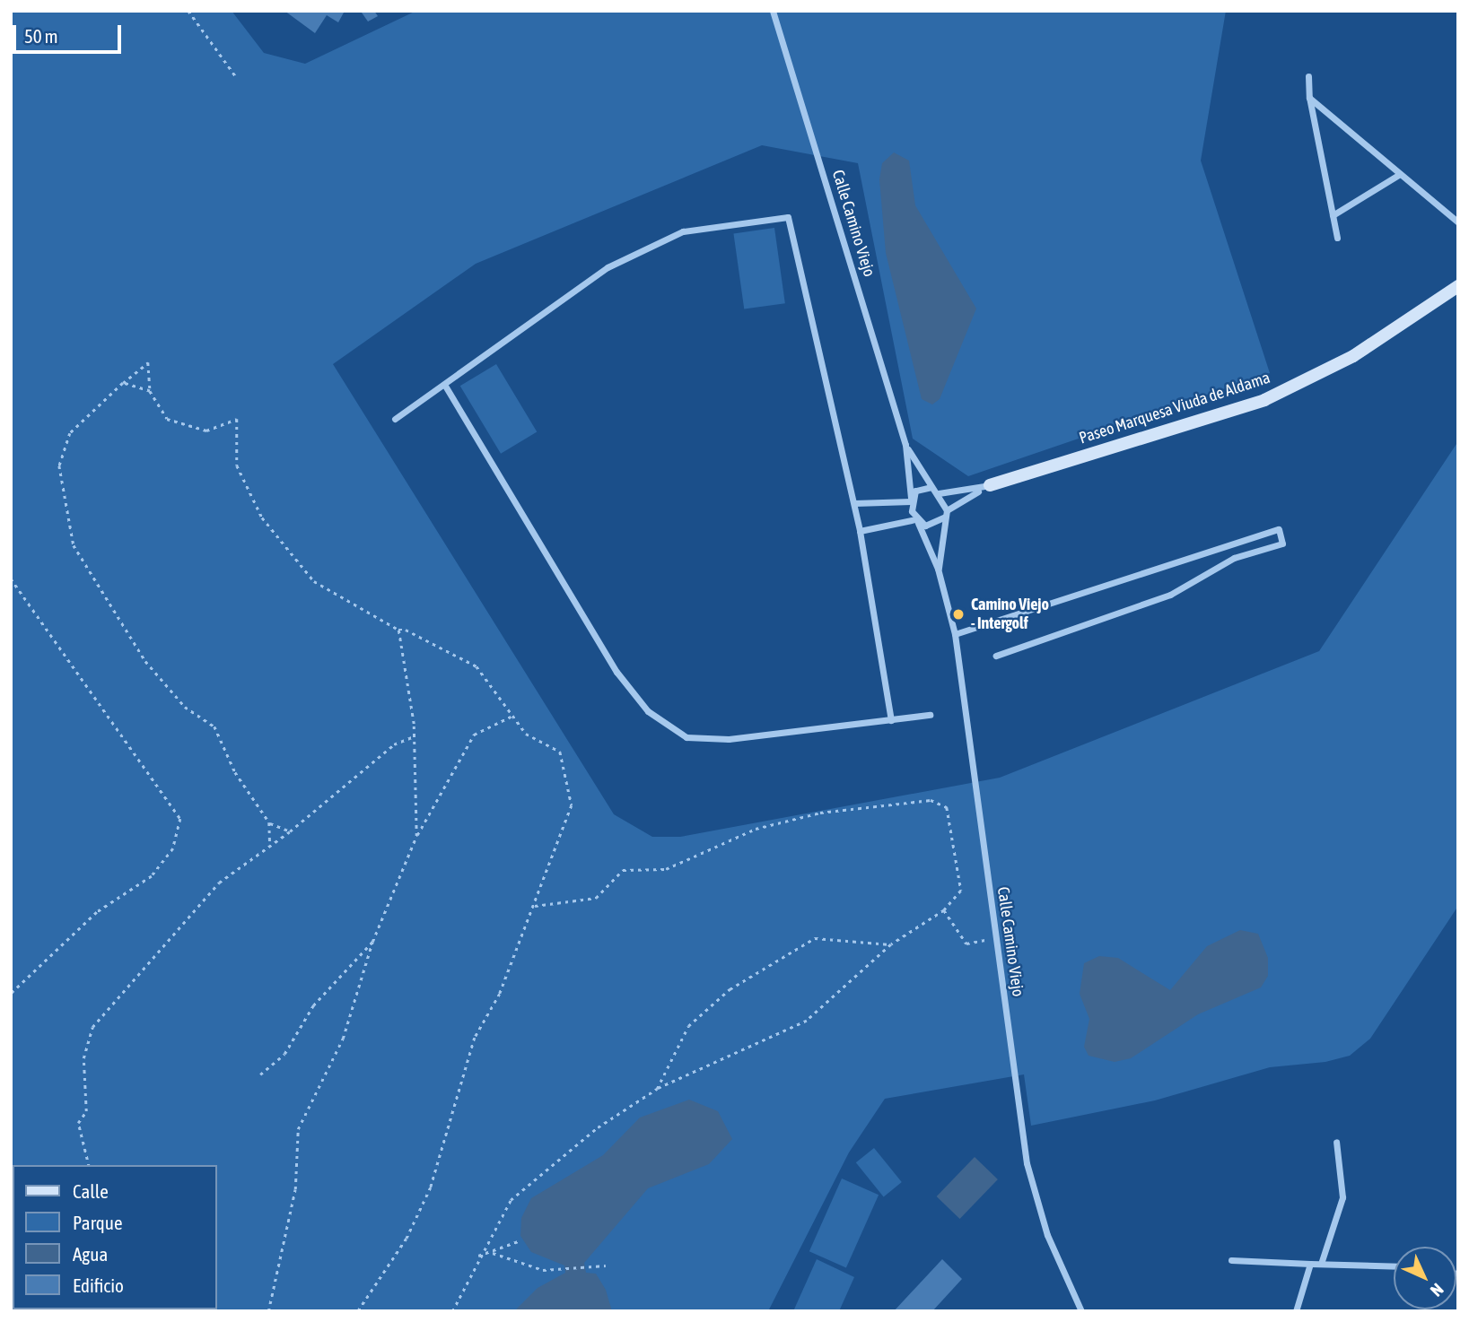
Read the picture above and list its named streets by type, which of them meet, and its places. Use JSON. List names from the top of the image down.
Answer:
{
  "streets": {
    "street": ["Calle Camino Viejo", "Paseo Marquesa Viuda de Aldama"]
  },
  "crossings": [
    ["Calle Camino Viejo", "Paseo Marquesa Viuda de Aldama"]
  ],
  "places": ["Camino Viejo - Intergolf"],
  "legend": [
    "Calle",
    "Parque",
    "Agua",
    "Edificio"
  ],
  "scale_bar": "50 m",
  "north": "bottom right"
}
